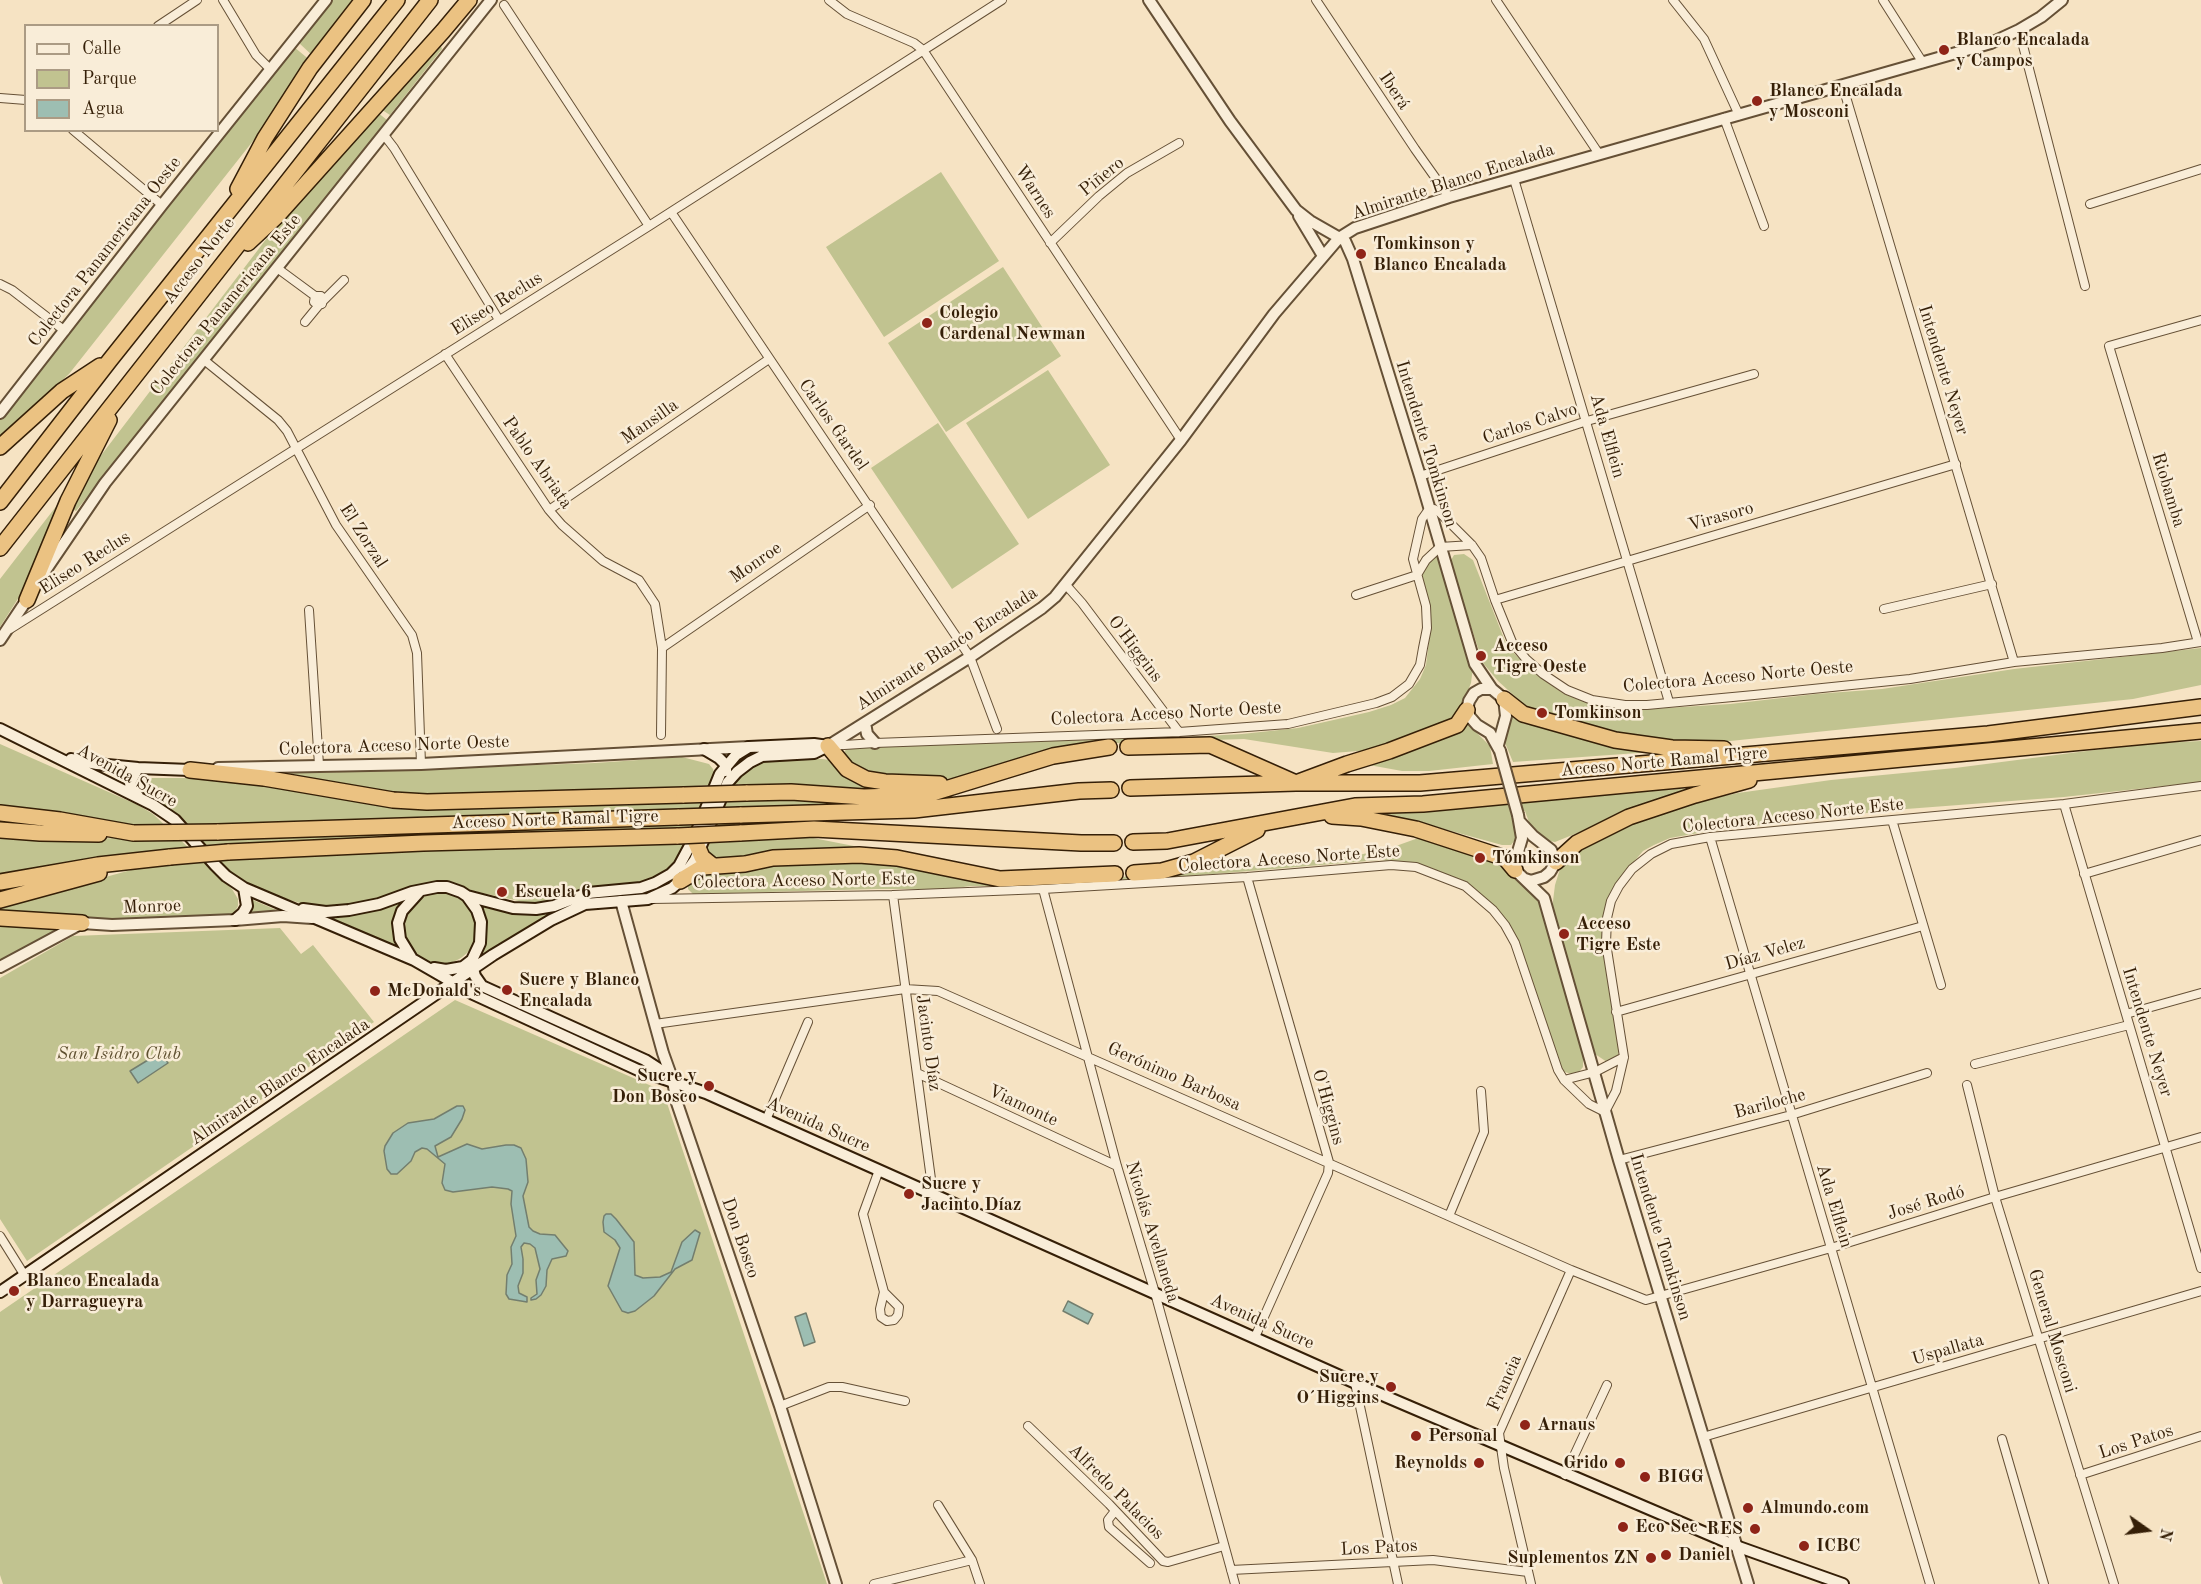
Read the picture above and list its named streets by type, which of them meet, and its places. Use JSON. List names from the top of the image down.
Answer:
{
  "streets": {
    "highway": ["Acceso Norte", "Acceso Norte Ramal Tigre"],
    "street": [
      "Iberá",
      "Piñero",
      "Almirante Blanco Encalada",
      "Warnes",
      "Colectora Panamericana Oeste",
      "Eliseo Reclus",
      "Colectora Panamericana Este",
      "Intendente Neyer",
      "Mansilla",
      "Carlos Calvo",
      "Carlos Gardel",
      "Ada Elflein",
      "Intendente Tomkinson",
      "Pablo Abriata",
      "Riobamba",
      "Virasoro",
      "El Zorzal",
      "Monroe",
      "O'Higgins",
      "Colectora Acceso Norte Oeste",
      "Avenida Sucre",
      "Colectora Acceso Norte Este",
      "Díaz Velez",
      "Jacinto Díaz",
      "Gerónimo Barbosa",
      "Bariloche",
      "Viamonte",
      "José Rodó",
      "Nicolás Avellaneda",
      "Don Bosco",
      "General Mosconi",
      "Uspallata",
      "Francia",
      "Los Patos",
      "Alfredo Palacios"
    ]
  },
  "crossings": [
    ["Iberá", "Almirante Blanco Encalada"],
    ["Piñero", "Warnes"],
    ["Almirante Blanco Encalada", "Warnes"],
    ["Almirante Blanco Encalada", "Intendente Neyer"],
    ["Almirante Blanco Encalada", "Carlos Gardel"],
    ["Almirante Blanco Encalada", "Ada Elflein"],
    ["Almirante Blanco Encalada", "Intendente Tomkinson"],
    ["Almirante Blanco Encalada", "O'Higgins"],
    ["Almirante Blanco Encalada", "Colectora Acceso Norte Oeste"],
    ["Almirante Blanco Encalada", "Avenida Sucre"],
    ["Almirante Blanco Encalada", "Colectora Acceso Norte Este"],
    ["Almirante Blanco Encalada", "Don Bosco"],
    ["Warnes", "Eliseo Reclus"],
    ["Eliseo Reclus", "Colectora Panamericana Este"],
    ["Eliseo Reclus", "Carlos Gardel"],
    ["Eliseo Reclus", "Pablo Abriata"],
    ["Eliseo Reclus", "El Zorzal"],
    ["Colectora Panamericana Este", "El Zorzal"],
    ["Intendente Neyer", "Virasoro"],
    ["Intendente Neyer", "Colectora Acceso Norte Oeste"],
    ["Intendente Neyer", "Colectora Acceso Norte Este"],
    ["Intendente Neyer", "José Rodó"],
    ["Mansilla", "Carlos Gardel"],
    ["Mansilla", "Pablo Abriata"],
    ["Carlos Calvo", "Ada Elflein"],
    ["Carlos Calvo", "Intendente Tomkinson"],
    ["Carlos Gardel", "Monroe"],
    ["Ada Elflein", "Virasoro"],
    ["Ada Elflein", "Colectora Acceso Norte Oeste"],
    ["Ada Elflein", "Colectora Acceso Norte Este"],
    ["Ada Elflein", "Díaz Velez"],
    ["Ada Elflein", "Bariloche"],
    ["Ada Elflein", "José Rodó"],
    ["Ada Elflein", "Uspallata"],
    ["Intendente Tomkinson", "Colectora Acceso Norte Oeste"],
    ["Intendente Tomkinson", "Avenida Sucre"],
    ["Intendente Tomkinson", "Colectora Acceso Norte Este"],
    ["Intendente Tomkinson", "Gerónimo Barbosa"],
    ["Intendente Tomkinson", "Bariloche"],
    ["Intendente Tomkinson", "José Rodó"],
    ["Intendente Tomkinson", "Uspallata"],
    ["Pablo Abriata", "Monroe"],
    ["Riobamba", "Colectora Acceso Norte Oeste"],
    ["Virasoro", "Colectora Acceso Norte Oeste"],
    ["El Zorzal", "Colectora Acceso Norte Oeste"],
    ["Monroe", "Avenida Sucre"],
    ["O'Higgins", "Colectora Acceso Norte Oeste"],
    ["O'Higgins", "Avenida Sucre"],
    ["O'Higgins", "Colectora Acceso Norte Este"],
    ["O'Higgins", "Gerónimo Barbosa"],
    ["Colectora Acceso Norte Oeste", "Avenida Sucre"],
    ["Avenida Sucre", "Jacinto Díaz"],
    ["Avenida Sucre", "Nicolás Avellaneda"],
    ["Avenida Sucre", "Don Bosco"],
    ["Avenida Sucre", "Francia"],
    ["Colectora Acceso Norte Este", "Díaz Velez"],
    ["Colectora Acceso Norte Este", "Jacinto Díaz"],
    ["Colectora Acceso Norte Este", "Nicolás Avellaneda"],
    ["Jacinto Díaz", "Gerónimo Barbosa"],
    ["Jacinto Díaz", "Viamonte"],
    ["Gerónimo Barbosa", "José Rodó"],
    ["Gerónimo Barbosa", "Nicolás Avellaneda"],
    ["Gerónimo Barbosa", "Don Bosco"],
    ["Gerónimo Barbosa", "Francia"],
    ["Viamonte", "Nicolás Avellaneda"],
    ["José Rodó", "General Mosconi"],
    ["Nicolás Avellaneda", "Los Patos"],
    ["Nicolás Avellaneda", "Alfredo Palacios"],
    ["General Mosconi", "Uspallata"],
    ["General Mosconi", "Los Patos"],
    ["Francia", "Los Patos"]
  ],
  "parks": ["San Isidro Club"],
  "places": [
    "Blanco Encalada y Campos",
    "Blanco Encalada y Mosconi",
    "Tomkinson y Blanco Encalada",
    "Colegio Cardenal Newman",
    "Acceso Tigre Oeste",
    "Tomkinson",
    "Tómkinson",
    "Escuela 6",
    "Acceso Tigre Este",
    "Sucre y Blanco Encalada",
    "McDonald's",
    "Sucre y Don Bosco",
    "Sucre y Jacinto Díaz",
    "Blanco Encalada y Darragueyra",
    "Sucre y O´Higgins",
    "Arnaus",
    "Personal",
    "Reynolds",
    "Grido",
    "BIGG",
    "Almundo.com",
    "Eco Sec",
    "RES",
    "ICBC",
    "Daniel",
    "Suplementos ZN"
  ],
  "legend": ["Calle", "Parque", "Agua"],
  "north": "right"
}
